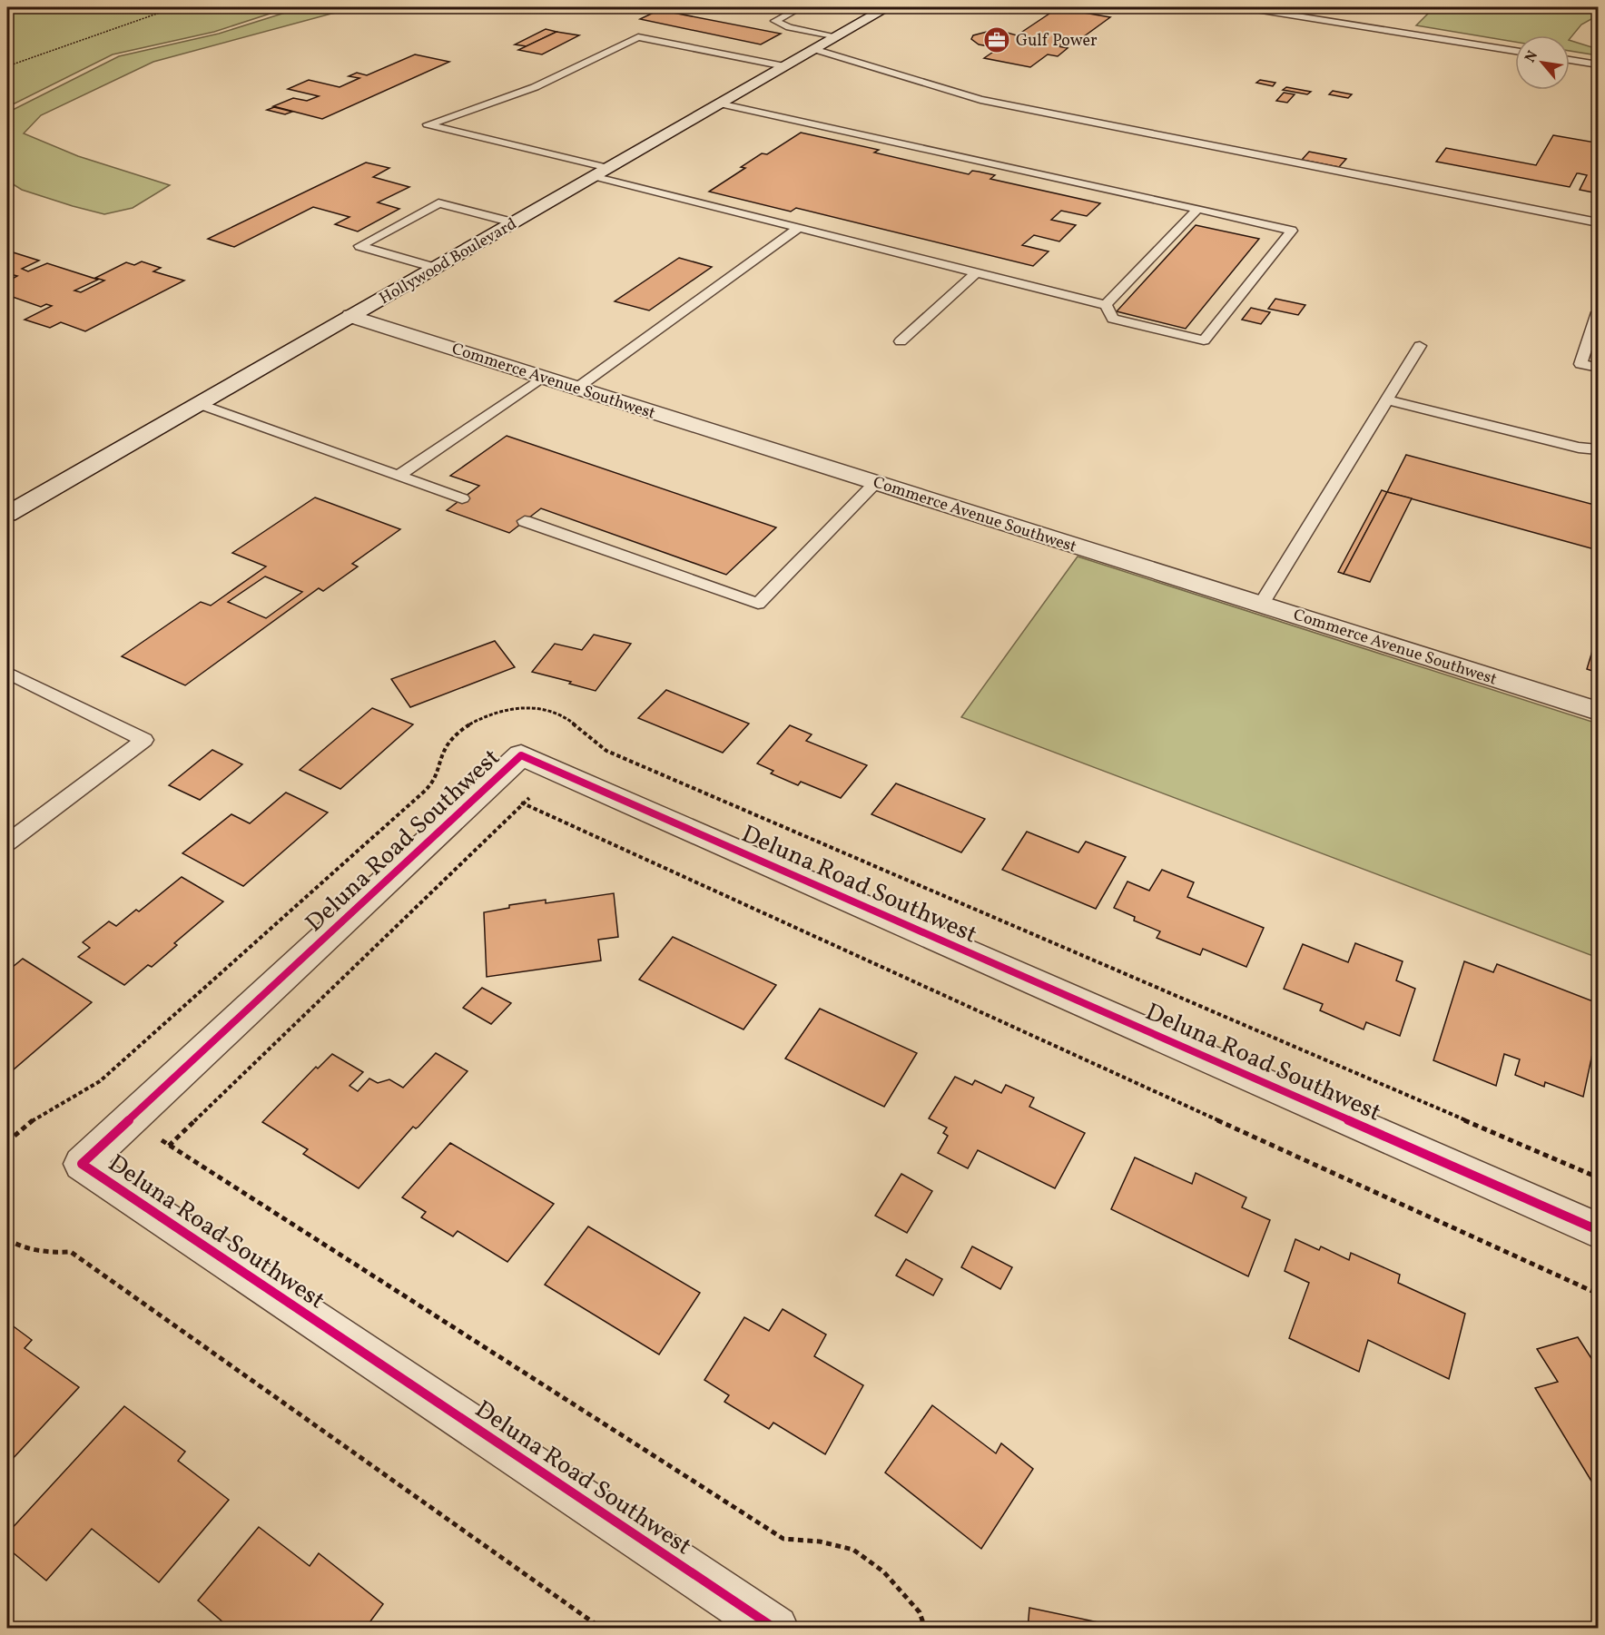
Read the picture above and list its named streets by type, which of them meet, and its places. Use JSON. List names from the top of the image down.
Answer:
{
  "streets": {
    "street": ["Hollywood Boulevard", "Commerce Avenue Southwest", "Deluna Road Southwest"]
  },
  "crossings": [
    ["Hollywood Boulevard", "Commerce Avenue Southwest"]
  ],
  "places": {
    "office": ["Gulf Power"]
  },
  "north": "top left"
}
